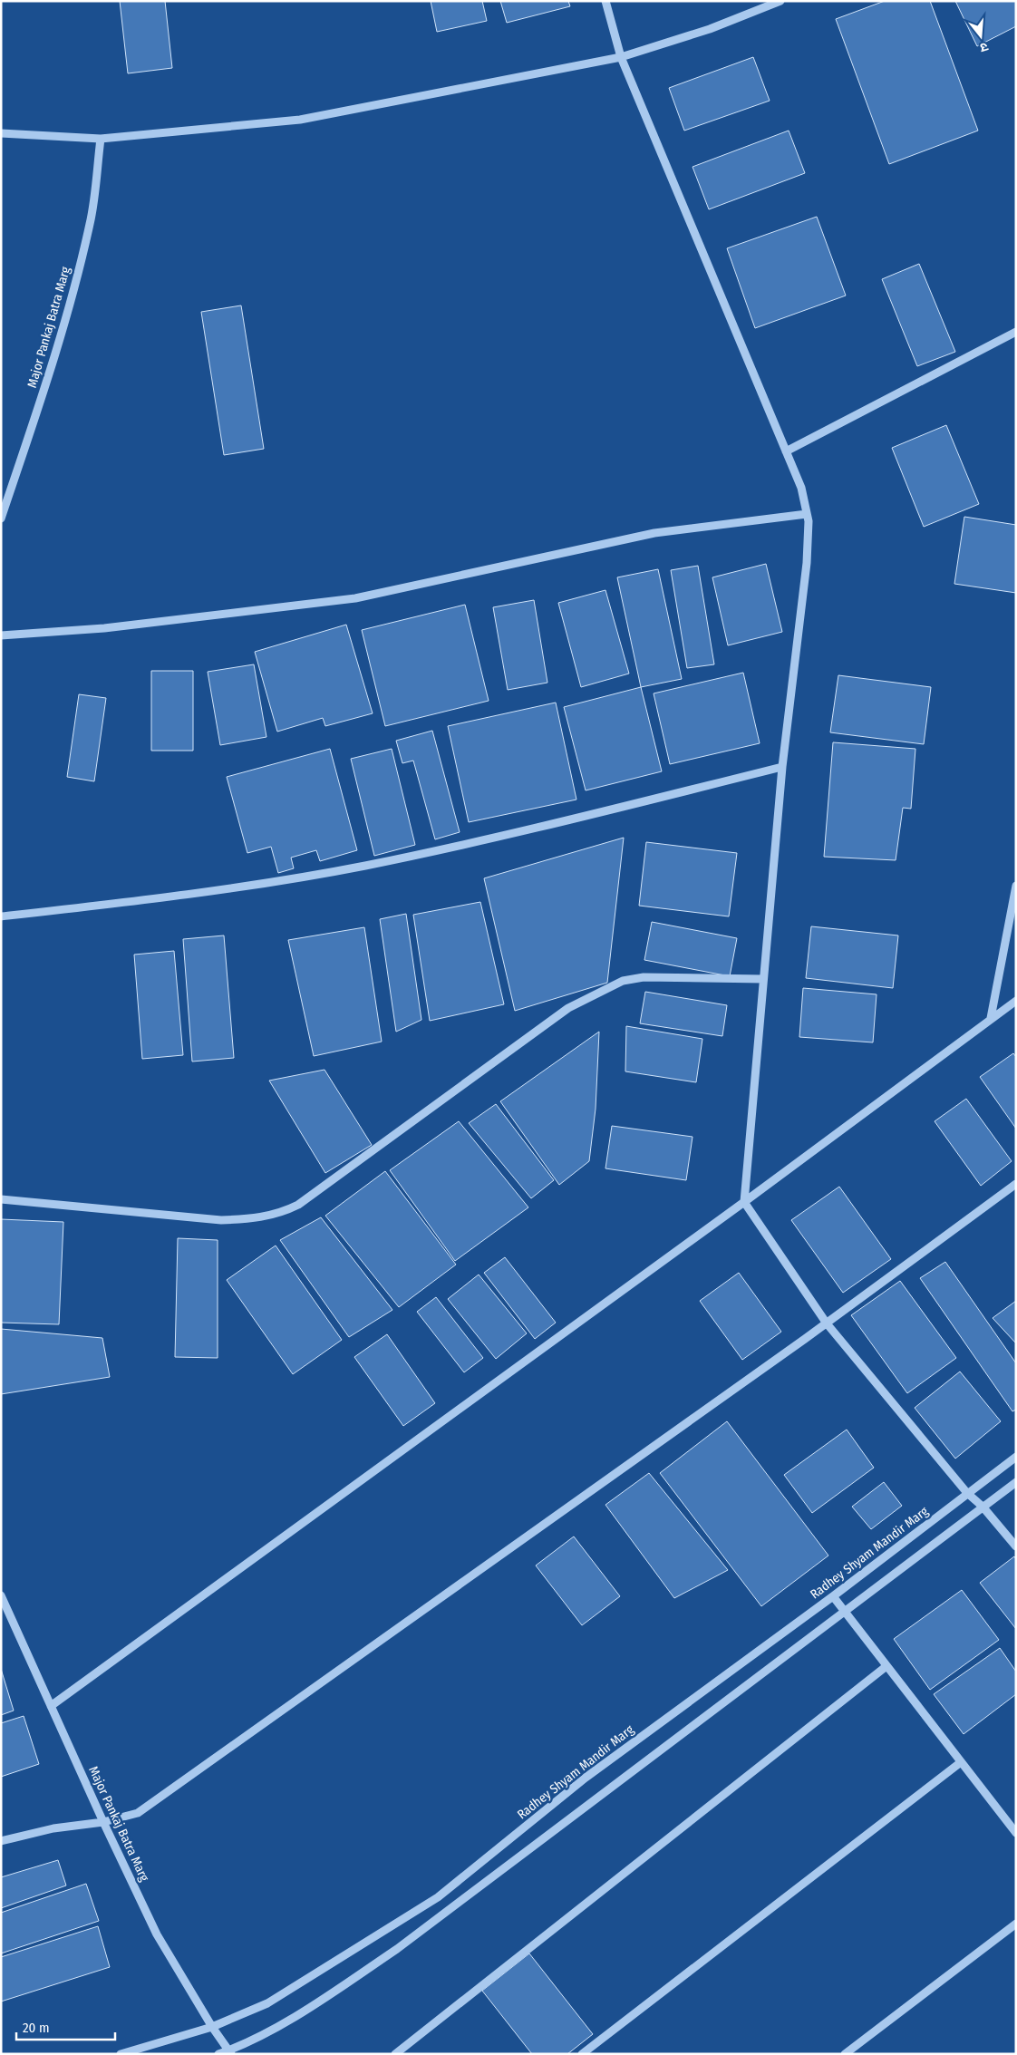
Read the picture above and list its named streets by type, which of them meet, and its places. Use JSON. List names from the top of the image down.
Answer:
{
  "streets": {
    "street": ["Major Pankaj Batra Marg", "Radhey Shyam Mandir Marg"]
  },
  "crossings": [
    ["Major Pankaj Batra Marg", "Radhey Shyam Mandir Marg"]
  ],
  "scale_bar": "20 m",
  "north": "bottom"
}
